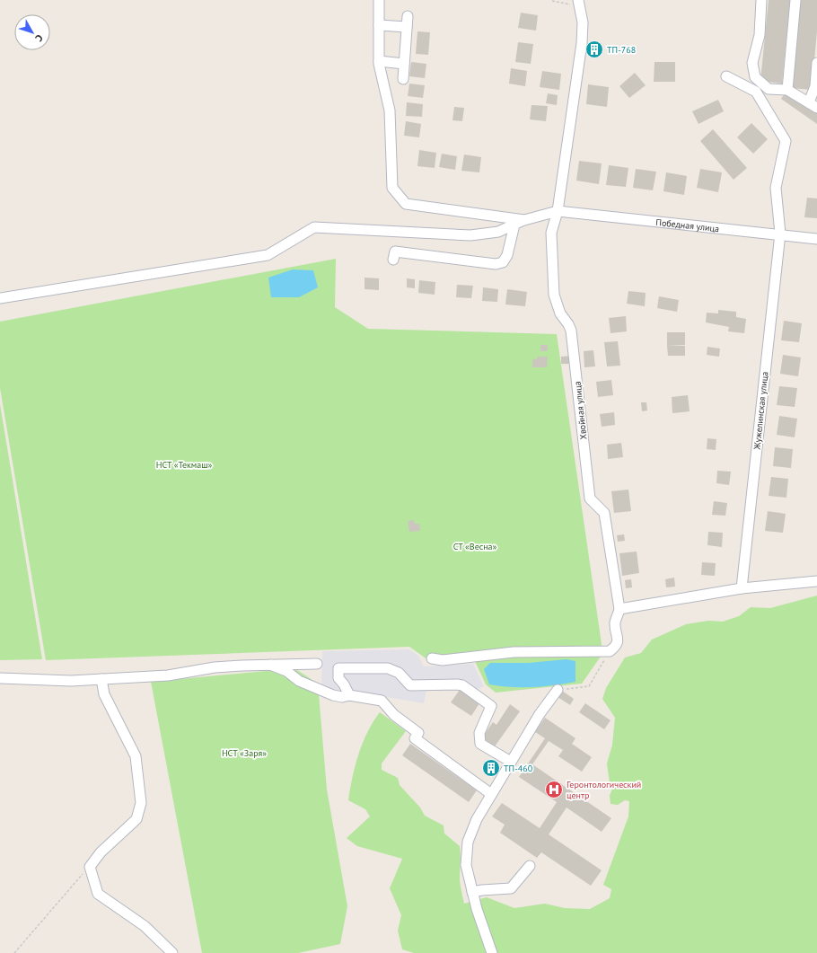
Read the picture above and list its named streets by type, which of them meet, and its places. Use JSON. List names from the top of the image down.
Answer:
{
  "streets": {
    "street": ["Победная улица", "Хвойная улица", "Жужелинская улица"]
  },
  "crossings": [
    ["Победная улица", "Хвойная улица"],
    ["Победная улица", "Жужелинская улица"]
  ],
  "parks": ["НСТ «Текмаш»", "СТ «Весна»", "НСТ «Заря»"],
  "places": {
    "building": ["ТП-768", "ТП-460"],
    "hospital": ["Геронтологический центр"]
  },
  "north": "bottom right"
}
